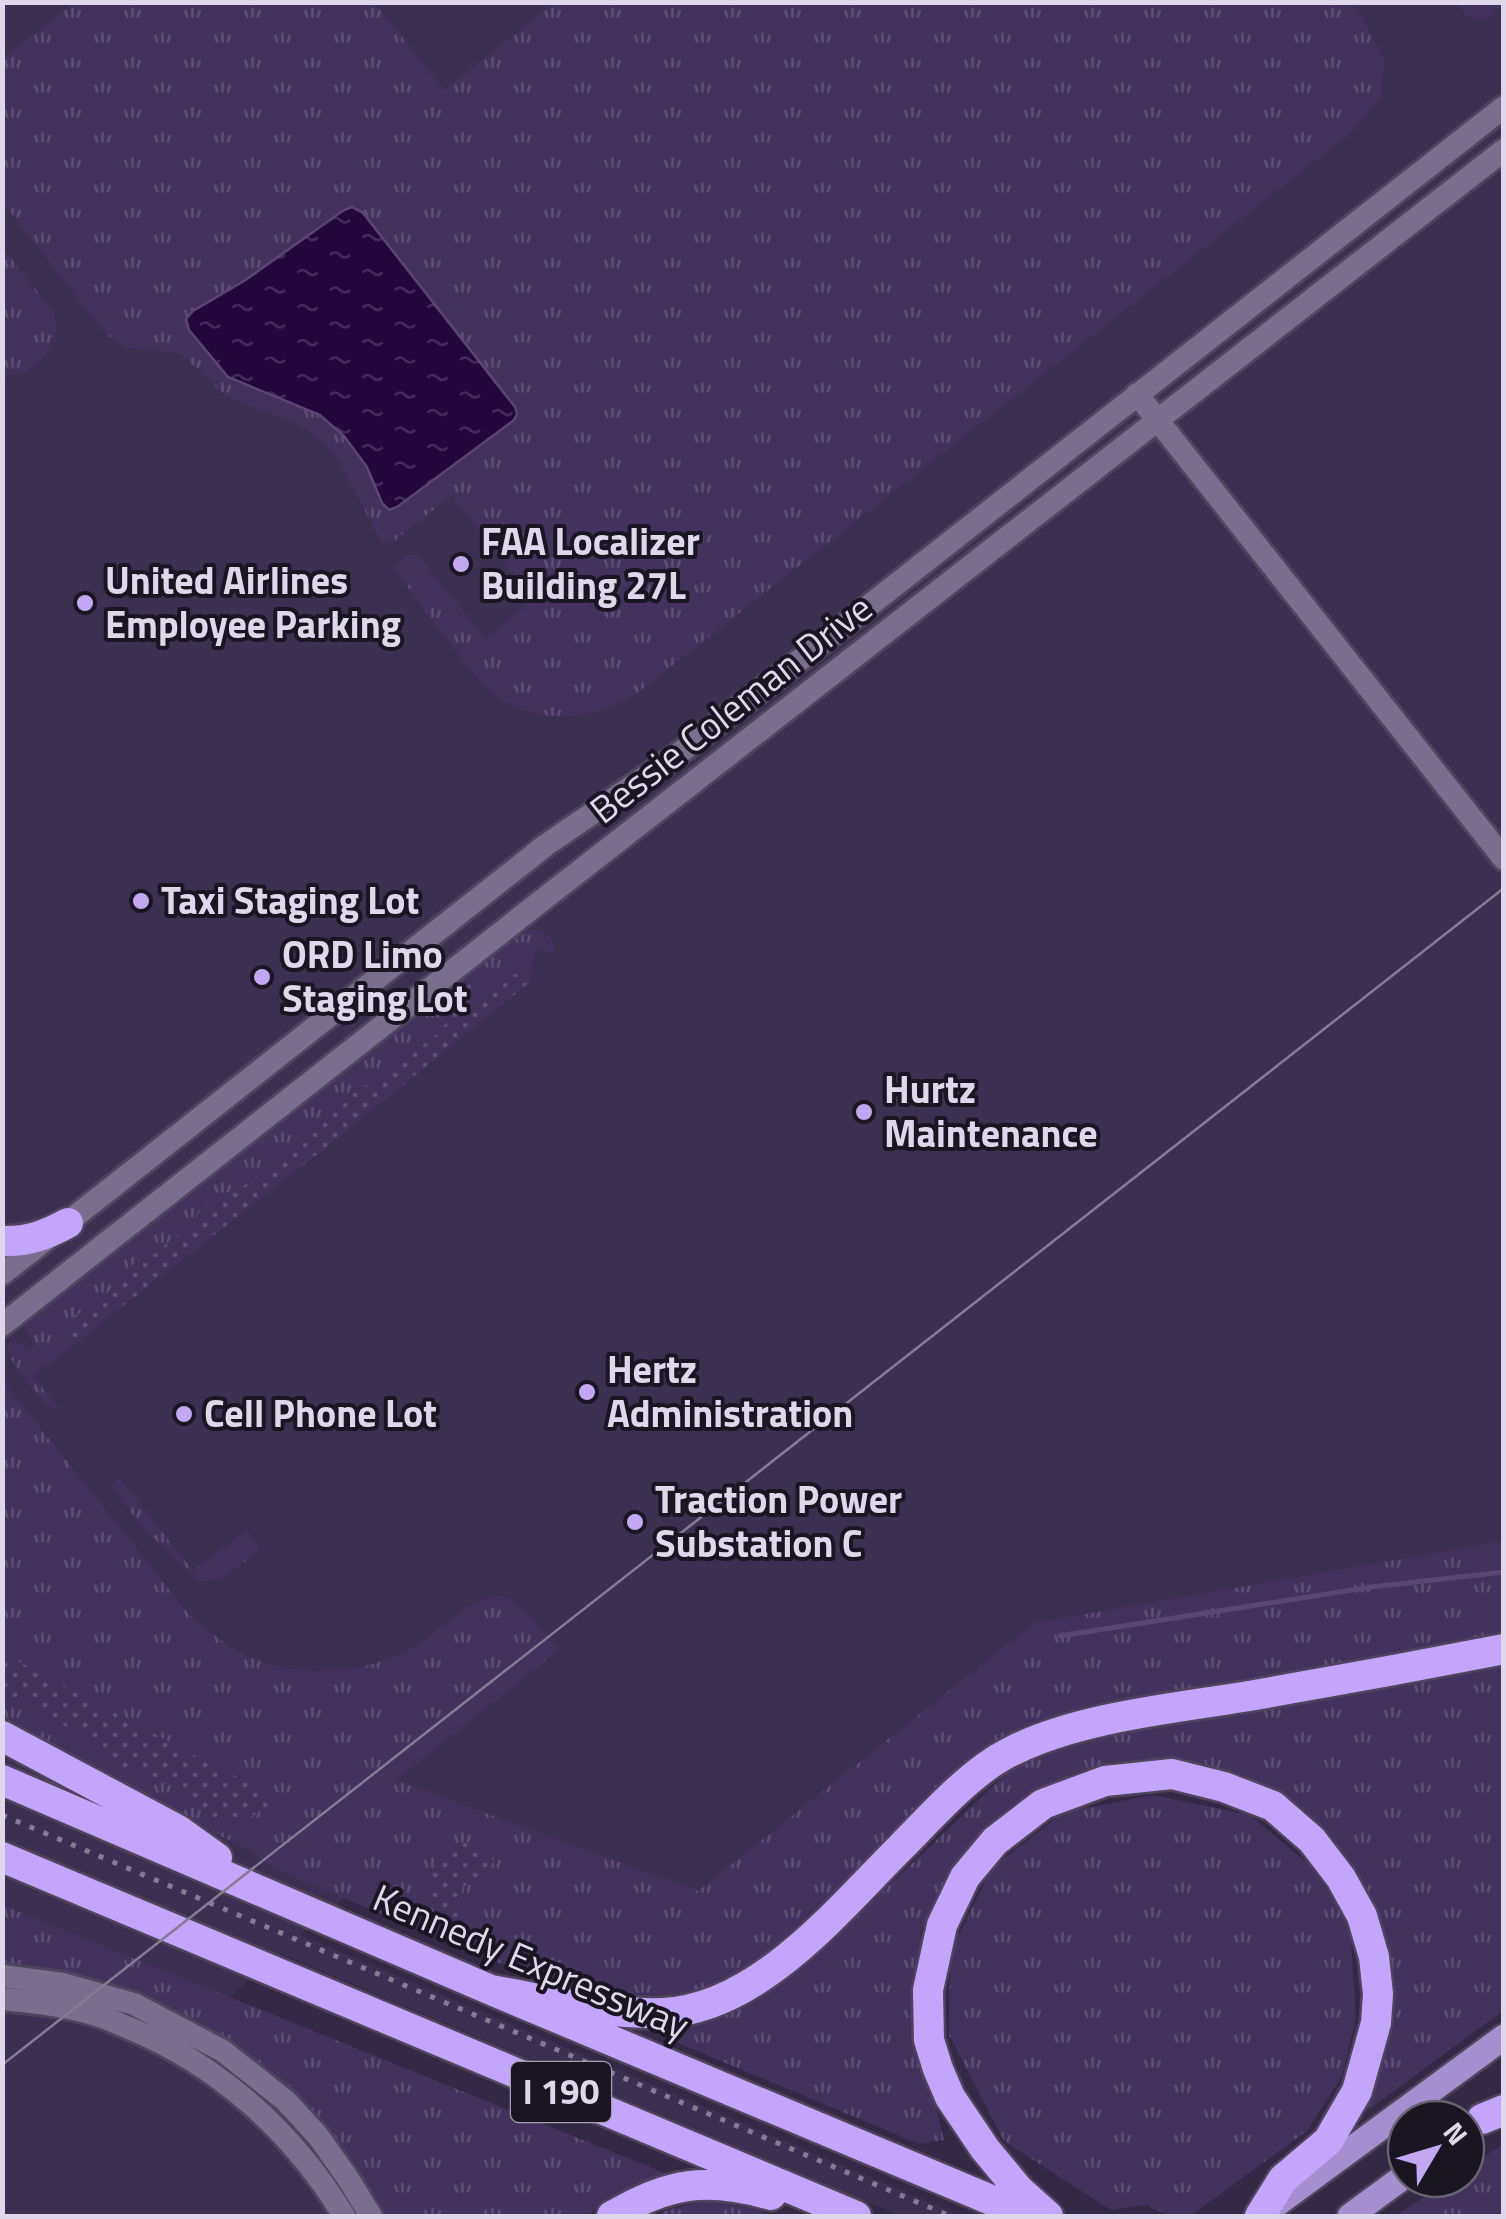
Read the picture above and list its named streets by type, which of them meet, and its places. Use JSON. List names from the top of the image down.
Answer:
{
  "streets": {
    "highway": ["Kennedy Expressway", "I 190"],
    "street": ["Bessie Coleman Drive"]
  },
  "places": [
    "FAA Localizer Building 27L",
    "United Airlines Employee Parking",
    "Taxi Staging Lot",
    "ORD Limo Staging Lot",
    "Hurtz Maintenance",
    "Hertz Administration",
    "Cell Phone Lot",
    "Traction Power Substation C"
  ],
  "north": "top right"
}
